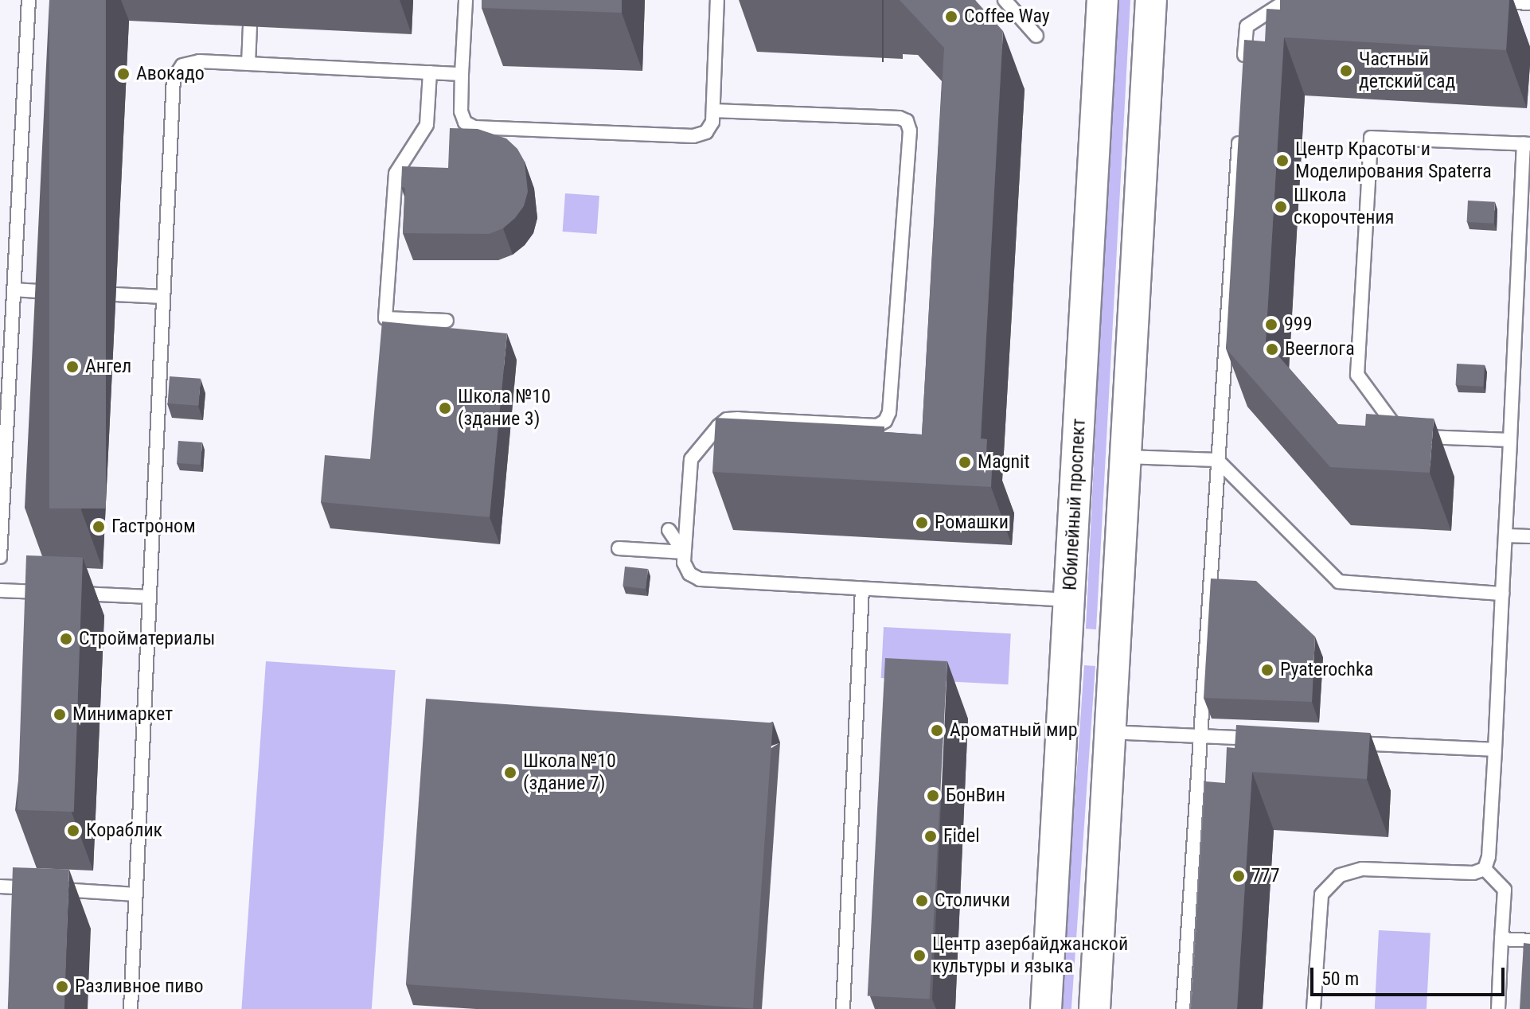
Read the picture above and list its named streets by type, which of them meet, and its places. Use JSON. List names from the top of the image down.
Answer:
{
  "streets": {
    "street": ["Юбилейный проспект"]
  },
  "places": [
    "Coffee Way",
    "Частный детский сад",
    "Авокадо",
    "Центр Красоты и Моделирования Spaterra",
    "Школа скорочтения",
    "999",
    "Beerлога",
    "Ангел",
    "Школа №10 (здание 3)",
    "Magnit",
    "Ромашки",
    "Гастроном",
    "Стройматериалы",
    "Pyaterochka",
    "Минимаркет",
    "Ароматный мир",
    "Школа №10 (здание 7)",
    "БонВин",
    "Кораблик",
    "Fidel",
    "777",
    "Столички",
    "Центр азербайджанской культуры и языка",
    "Разливное пиво"
  ],
  "scale_bar": "50 m"
}
